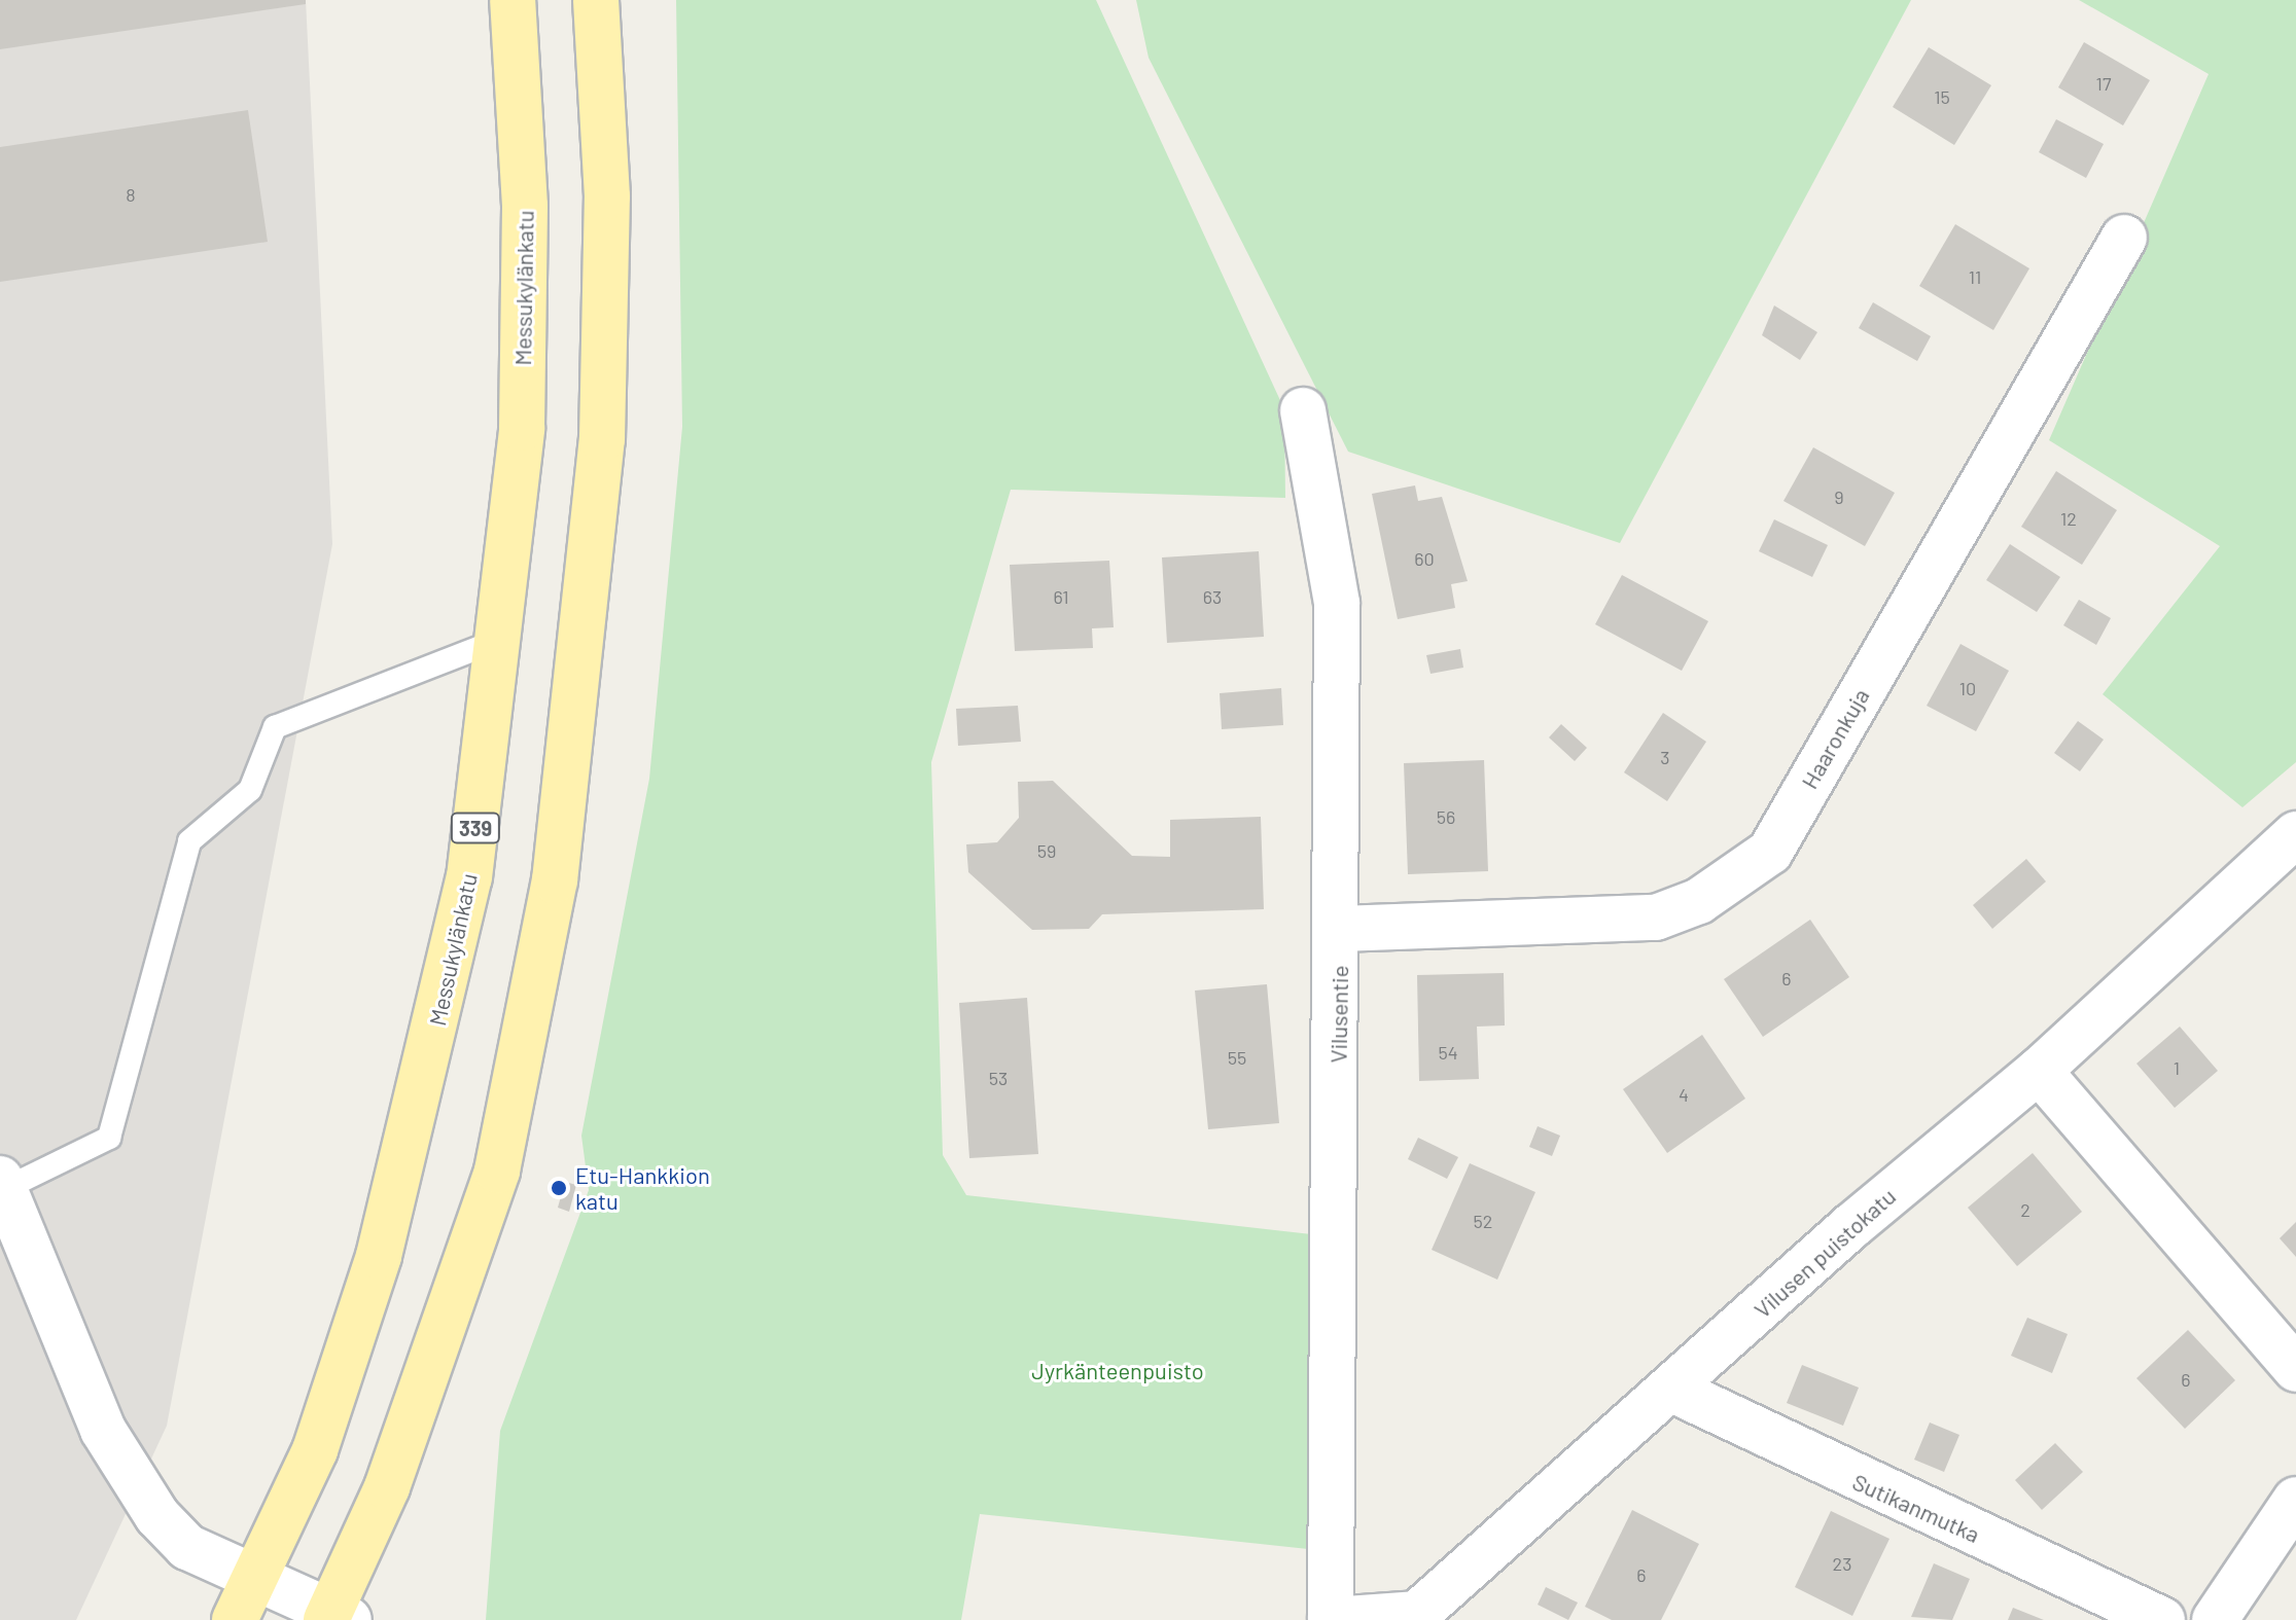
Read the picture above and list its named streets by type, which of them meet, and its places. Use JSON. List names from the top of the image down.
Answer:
{
  "streets": {
    "main road": ["Messukylänkatu", "339"],
    "street": [
      "Haaronkuja",
      "Vilusentie",
      "Vilusen puistokatu",
      "Sutikanmutka"
    ]
  },
  "crossings": [
    ["Haaronkuja", "Vilusentie"],
    ["Vilusentie", "Vilusen puistokatu"],
    ["Vilusen puistokatu", "Sutikanmutka"]
  ],
  "parks": ["Jyrkänteenpuisto"],
  "places": ["Etu-Hankkion katu"],
  "house_numbers": [
    "17",
    "15",
    "8",
    "11",
    "9",
    "12",
    "60",
    "61",
    "63",
    "10",
    "3",
    "56",
    "59",
    "6",
    "54",
    "55",
    "1",
    "53",
    "4",
    "2",
    "52",
    "6",
    "23",
    "6"
  ]
}
